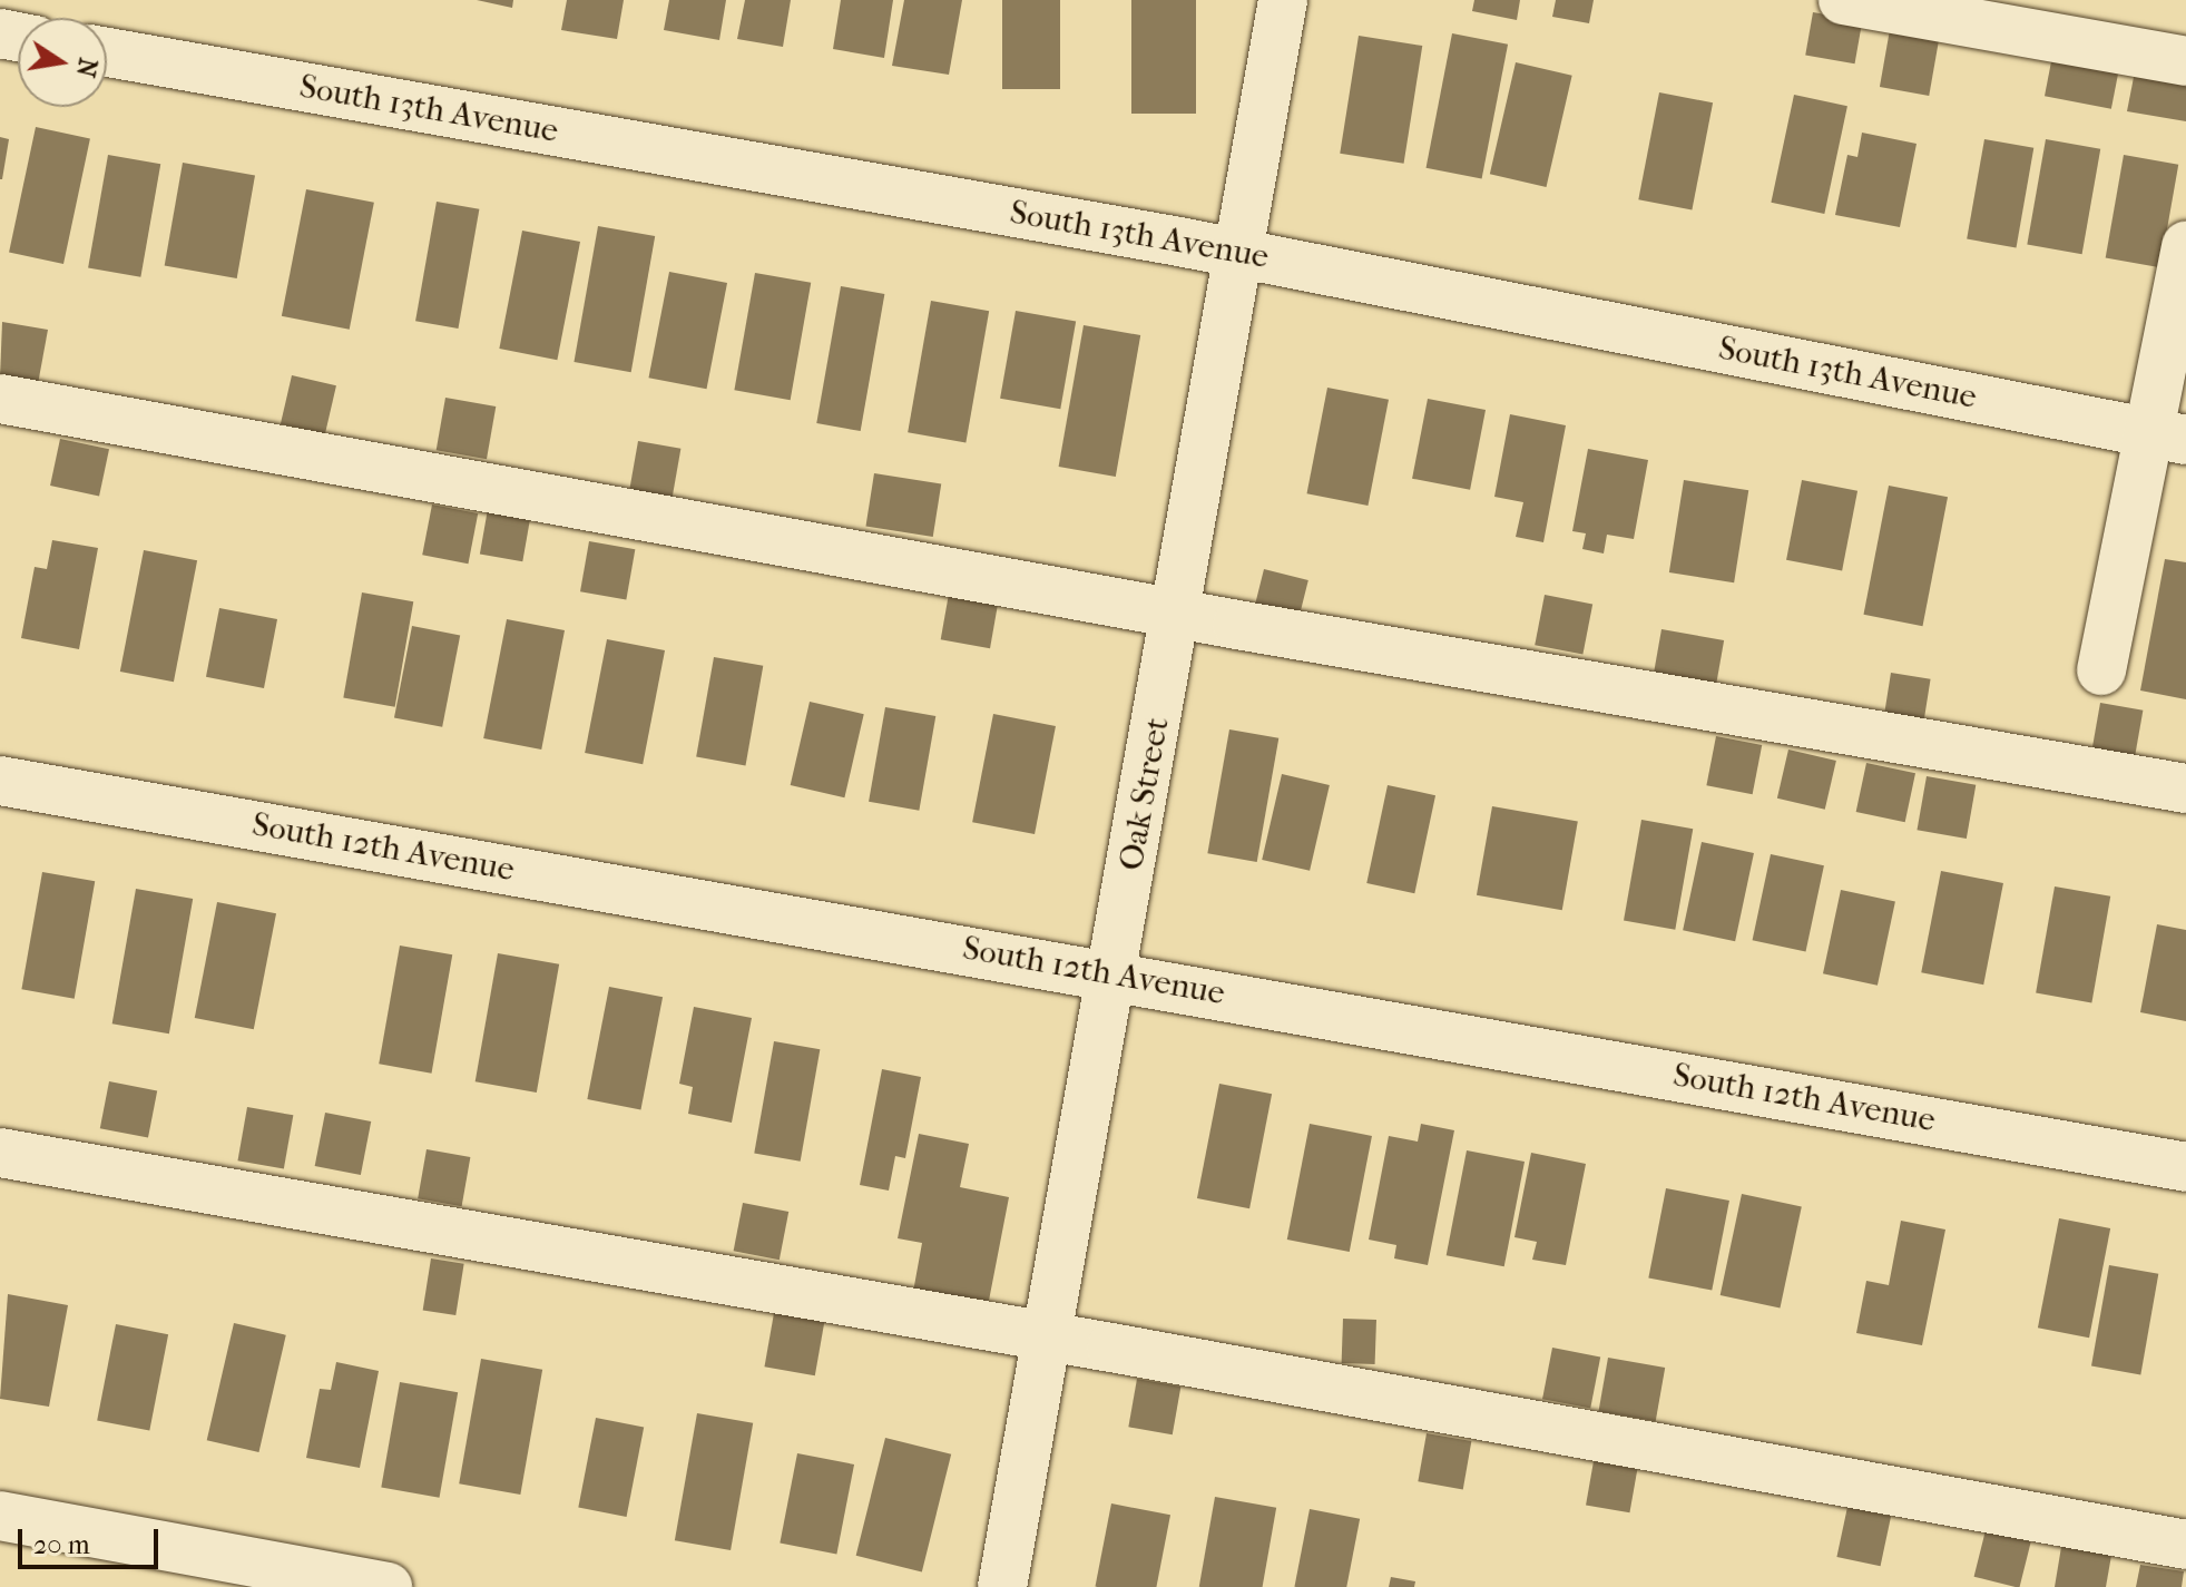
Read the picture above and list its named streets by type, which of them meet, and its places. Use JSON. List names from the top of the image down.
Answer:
{
  "streets": {
    "street": ["South 13th Avenue", "Oak Street", "South 12th Avenue"]
  },
  "crossings": [
    ["South 13th Avenue", "Oak Street"],
    ["Oak Street", "South 12th Avenue"]
  ],
  "scale_bar": "20 m",
  "north": "right"
}
